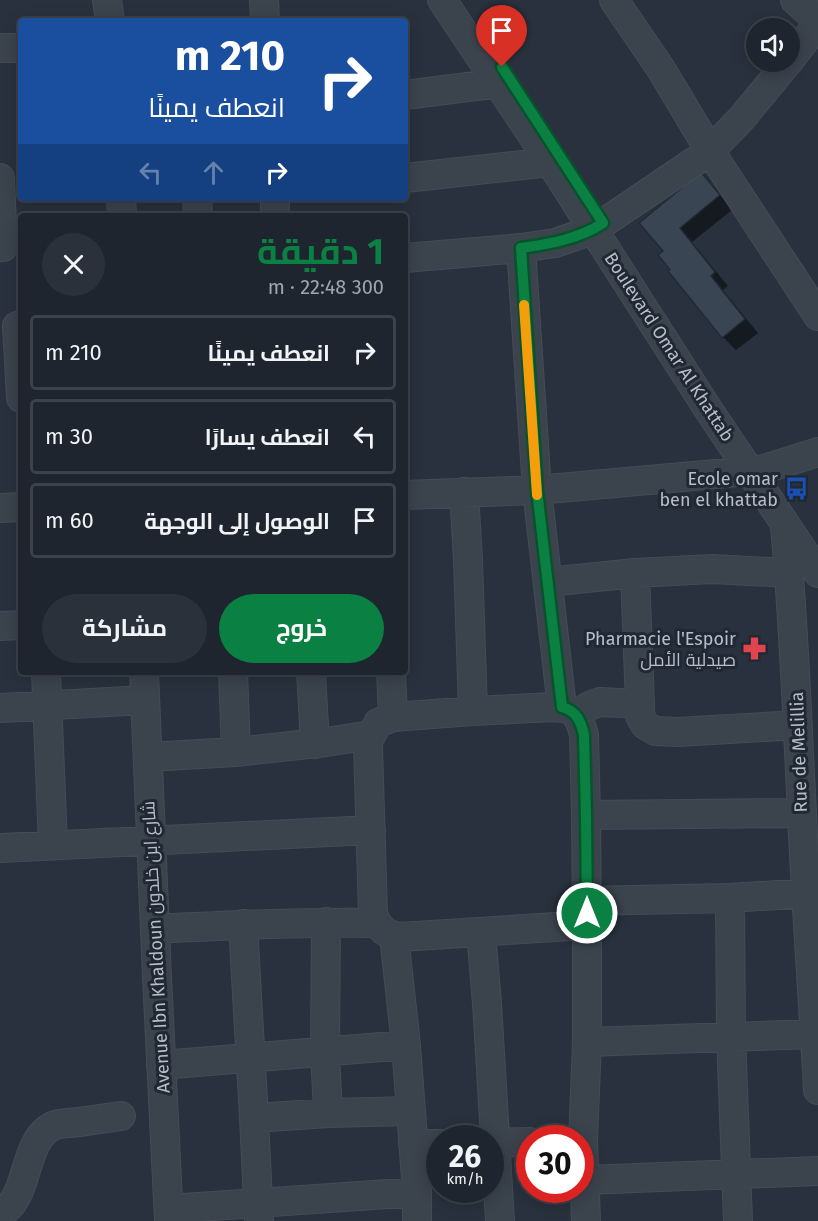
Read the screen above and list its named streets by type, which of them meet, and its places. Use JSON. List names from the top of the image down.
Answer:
{
  "streets": {
    "street": ["Boulevard Omar Al Khattab", "Rue de Melillia", "Avenue Ibn Khaldoun شارع ابن خلدون"]
  },
  "crossings": [
    ["Boulevard Omar Al Khattab", "Rue de Melillia"]
  ],
  "places": {
    "bus stop": ["Ecole omar ben el khattab"],
    "pharmacy": ["Pharmacie l'Espoir صيدلية الأمل"]
  },
  "page": {
    "turn": ["210 m", "انعطف يمينًا"],
    "heading": ["1 دقيقة", "300 m · 22:48"],
    "list": [
      {
        "name": "انعطف يمينًا",
        "value": "210 m"
      },
      {
        "name": "انعطف يسارًا",
        "value": "30 m"
      },
      {
        "name": "الوصول إلى الوجهة",
        "value": "60 m"
      }
    ],
    "buttons": ["خروج", "مشاركة"],
    "speed": "26 km/h",
    "limit": "30"
  }
}
